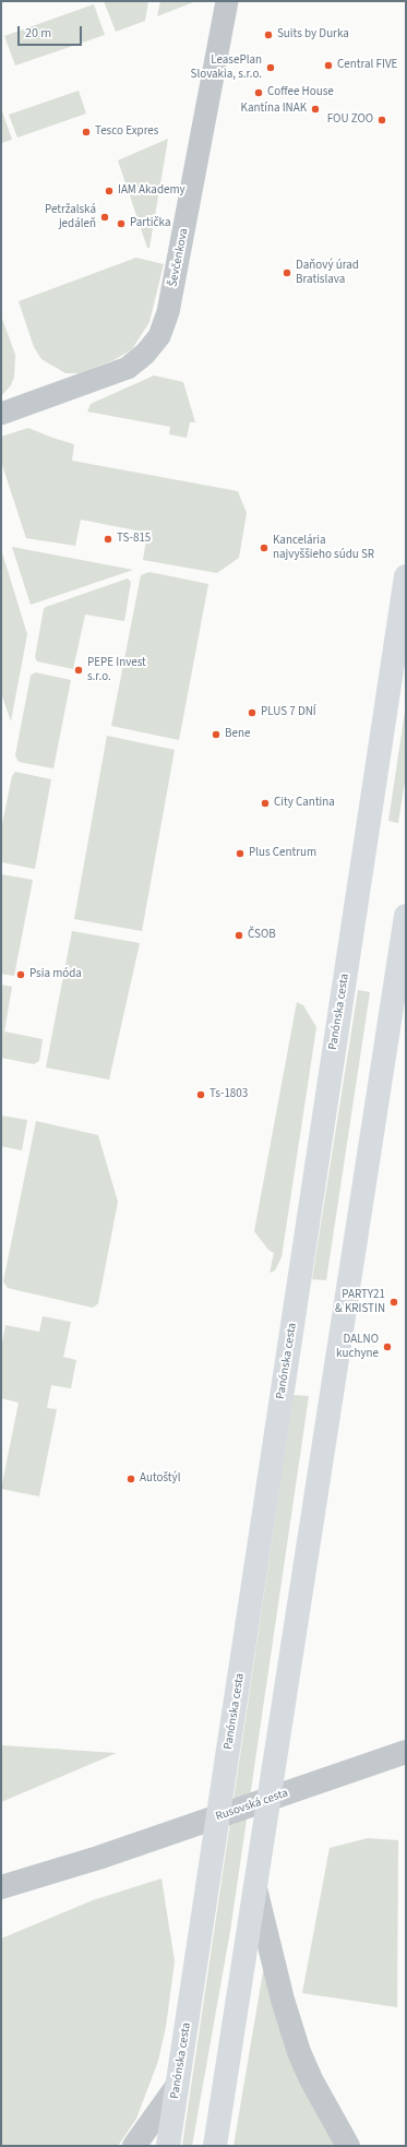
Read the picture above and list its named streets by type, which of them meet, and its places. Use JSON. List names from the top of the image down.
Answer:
{
  "streets": {
    "main road": ["Panónska cesta"],
    "street": ["Ševčenkova", "Rusovská cesta"]
  },
  "places": [
    "Suits by Durka",
    "Central FIVE",
    "LeasePlan Slovakia, s.r.o.",
    "Coffee House",
    "Kantína INAK",
    "FOU ZOO",
    "Tesco Expres",
    "IAM Akademy",
    "Petržalská jedáleň",
    "Partička",
    "Daňový úrad Bratislava",
    "TS-815",
    "Kancelária najvyššieho súdu SR",
    "PEPE Invest s.r.o.",
    "PLUS 7 DNÍ",
    "Bene",
    "City Cantina",
    "Plus Centrum",
    "ČSOB",
    "Psia móda",
    "Ts-1803",
    "PARTY21 & KRISTIN",
    "DALNO kuchyne",
    "Autoštýl"
  ],
  "scale_bar": "20 m"
}
